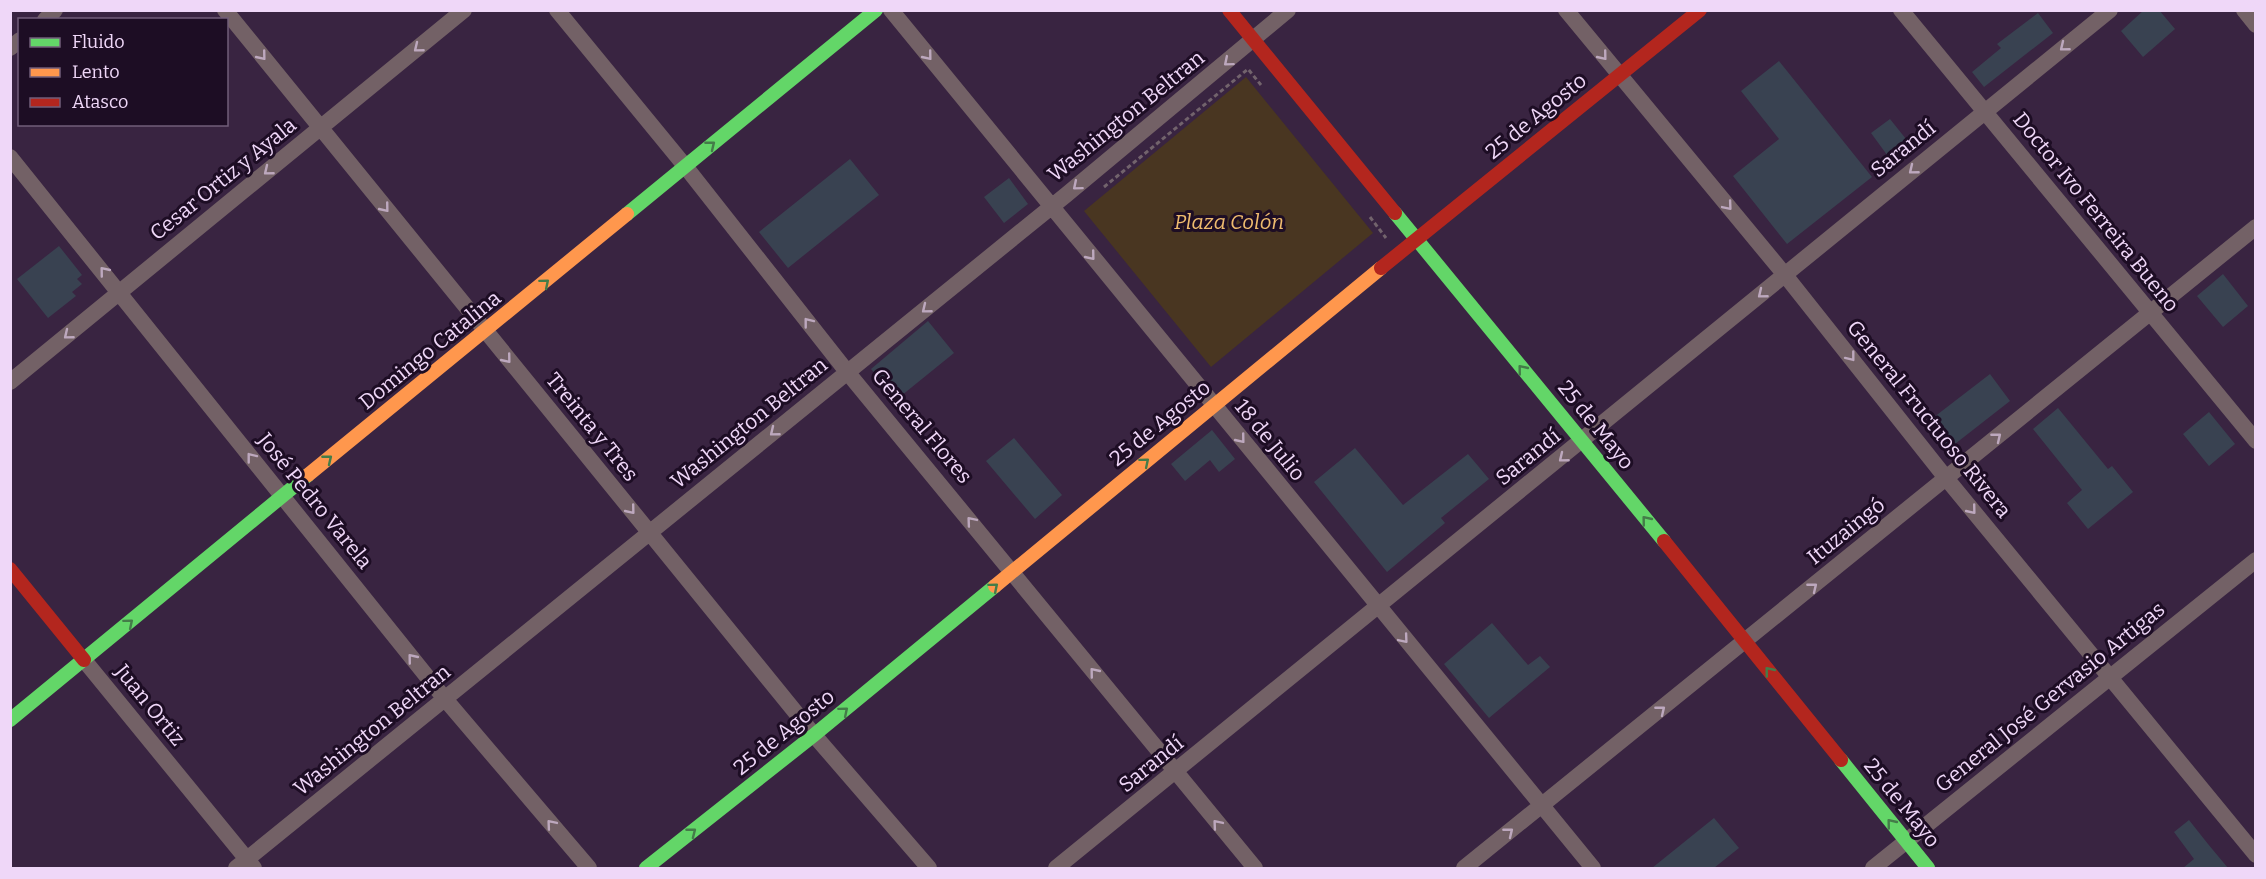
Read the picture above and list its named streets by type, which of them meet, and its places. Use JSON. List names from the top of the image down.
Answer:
{
  "streets": {
    "street": [
      "Washington Beltran",
      "25 de Agosto",
      "Sarandí",
      "Cesar Ortiz y Ayala",
      "Doctor Ivo Ferreira Bueno",
      "Domingo Catalina",
      "General Fructuoso Rivera",
      "25 de Mayo",
      "General Flores",
      "Treinta y Tres",
      "18 de Julio",
      "José Pedro Varela",
      "Ituzaingó",
      "General José Gervasio Artigas",
      "Juan Ortiz"
    ]
  },
  "crossings": [
    ["Washington Beltran", "25 de Mayo"],
    ["Washington Beltran", "General Flores"],
    ["Washington Beltran", "Treinta y Tres"],
    ["Washington Beltran", "18 de Julio"],
    ["Washington Beltran", "José Pedro Varela"],
    ["Washington Beltran", "Juan Ortiz"],
    ["25 de Agosto", "General Fructuoso Rivera"],
    ["25 de Agosto", "25 de Mayo"],
    ["25 de Agosto", "General Flores"],
    ["25 de Agosto", "Treinta y Tres"],
    ["25 de Agosto", "18 de Julio"],
    ["Sarandí", "Doctor Ivo Ferreira Bueno"],
    ["Sarandí", "General Fructuoso Rivera"],
    ["Sarandí", "25 de Mayo"],
    ["Sarandí", "General Flores"],
    ["Sarandí", "18 de Julio"],
    ["Cesar Ortiz y Ayala", "Treinta y Tres"],
    ["Cesar Ortiz y Ayala", "José Pedro Varela"],
    ["Doctor Ivo Ferreira Bueno", "Ituzaingó"],
    ["Domingo Catalina", "General Flores"],
    ["Domingo Catalina", "Treinta y Tres"],
    ["Domingo Catalina", "José Pedro Varela"],
    ["Domingo Catalina", "Juan Ortiz"],
    ["General Fructuoso Rivera", "Ituzaingó"],
    ["General Fructuoso Rivera", "General José Gervasio Artigas"],
    ["25 de Mayo", "Ituzaingó"],
    ["25 de Mayo", "General José Gervasio Artigas"],
    ["18 de Julio", "Ituzaingó"]
  ],
  "one_way": [
    "Washington Beltran",
    "25 de Agosto",
    "Sarandí",
    "Cesar Ortiz y Ayala",
    "Domingo Catalina",
    "General Fructuoso Rivera",
    "25 de Mayo",
    "General Flores",
    "Treinta y Tres",
    "18 de Julio",
    "José Pedro Varela",
    "Ituzaingó"
  ],
  "parks": ["Plaza Colón"],
  "legend": ["Fluido", "Lento", "Atasco"]
}
